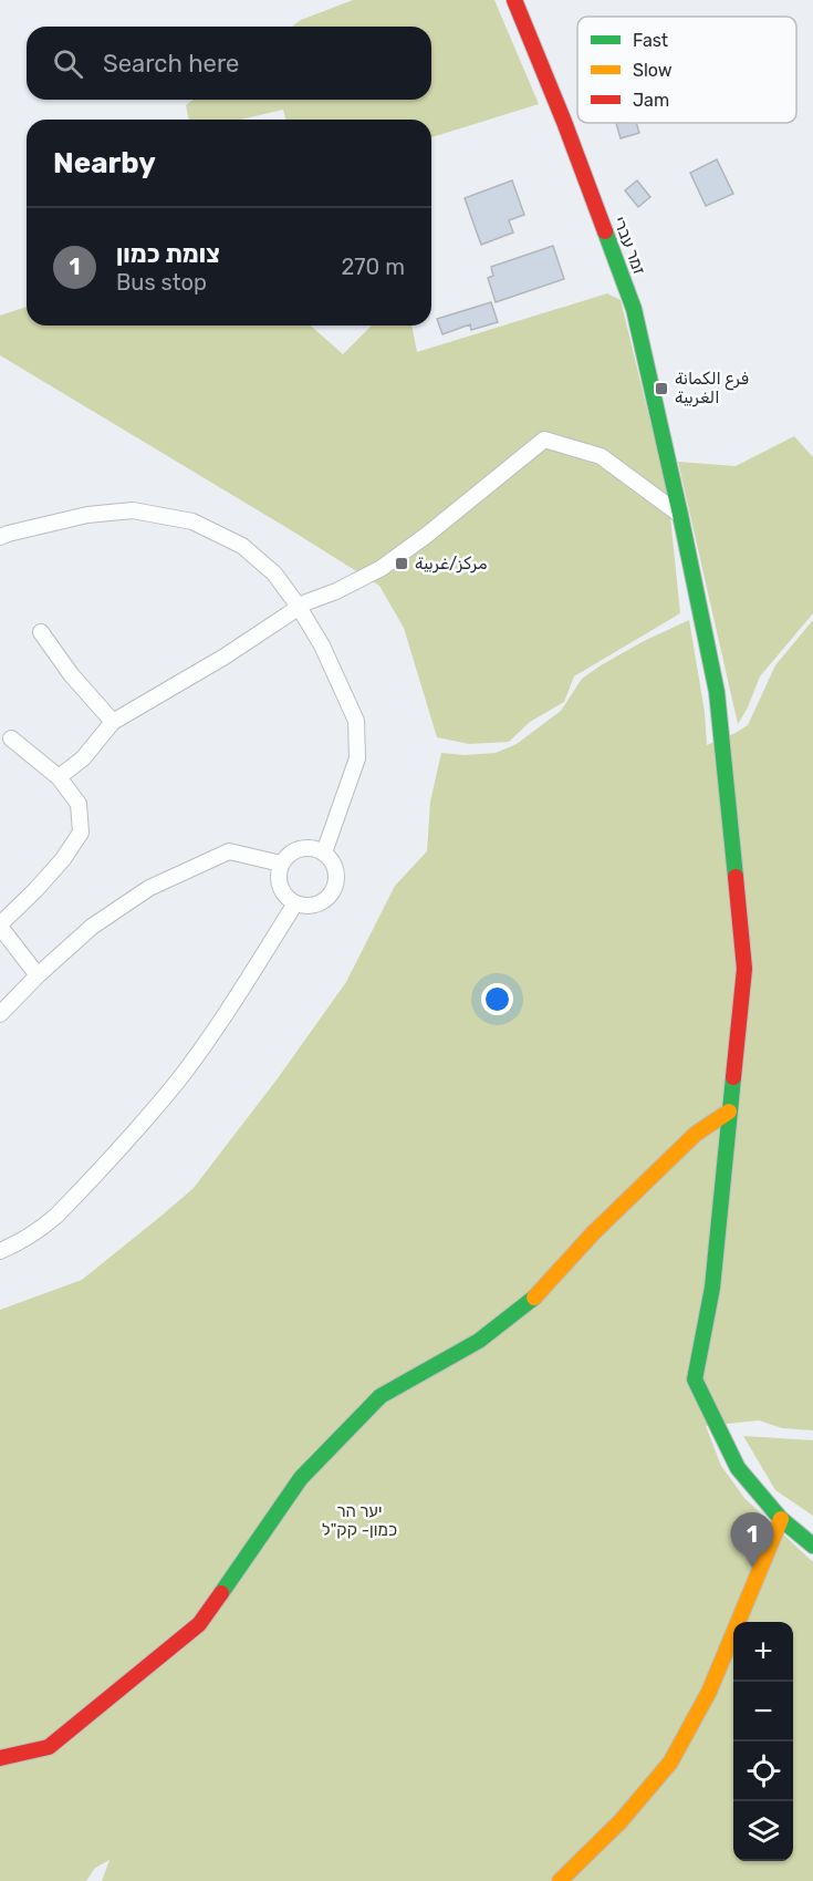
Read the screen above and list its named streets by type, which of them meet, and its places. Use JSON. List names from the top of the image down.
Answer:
{
  "streets": {
    "street": ["זמר עברי"]
  },
  "parks": ["יער הר כמון- קק\"ל"],
  "places": {
    "transit": ["فرع الكمانة الغربية", "مركز/غربية"]
  },
  "legend": ["Fast", "Slow", "Jam"],
  "page": {
    "search": "Search here",
    "heading": "Nearby",
    "list": [
      {
        "mark": "1",
        "name": "צומת כמון",
        "note": "Bus stop",
        "value": "270 m"
      }
    ],
    "pins": "1",
    "map_buttons": ["+", "−"]
  }
}
